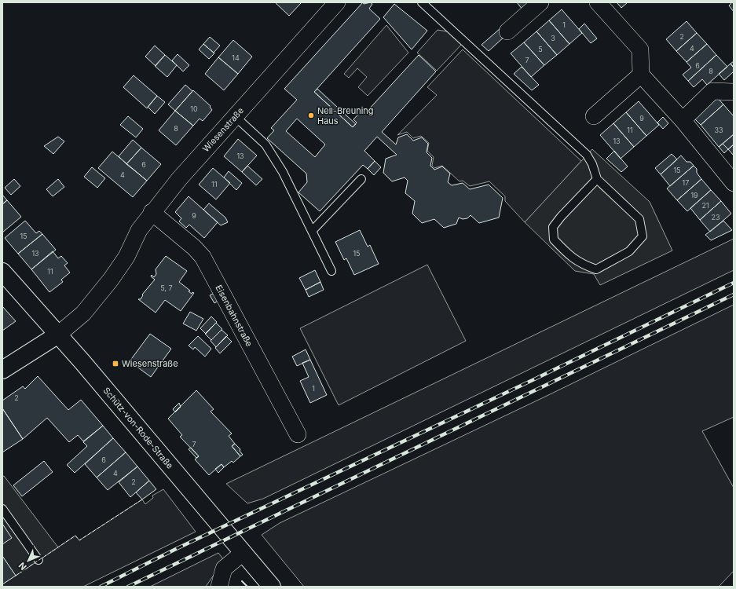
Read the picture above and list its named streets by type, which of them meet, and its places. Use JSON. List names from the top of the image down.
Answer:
{
  "streets": {
    "main road": ["Schütz-von-Rode-Straße"],
    "street": ["Wiesenstraße", "Eisenbahnstraße"]
  },
  "crossings": [
    ["Wiesenstraße", "Eisenbahnstraße"],
    ["Wiesenstraße", "Schütz-von-Rode-Straße"]
  ],
  "places": {
    "other": ["Nell-Breuning Haus"],
    "transit": ["Wiesenstraße"]
  },
  "house_numbers": [
    "1",
    "2",
    "3",
    "4",
    "5",
    "14",
    "7",
    "6",
    "8",
    "10",
    "9",
    "8",
    "11",
    "33",
    "13",
    "13",
    "6",
    "15",
    "4",
    "17",
    "11",
    "19",
    "21",
    "9",
    "23",
    "15",
    "13",
    "15",
    "11",
    "5, 7",
    "1",
    "2",
    "7",
    "6",
    "4",
    "2"
  ],
  "north": "bottom left"
}
